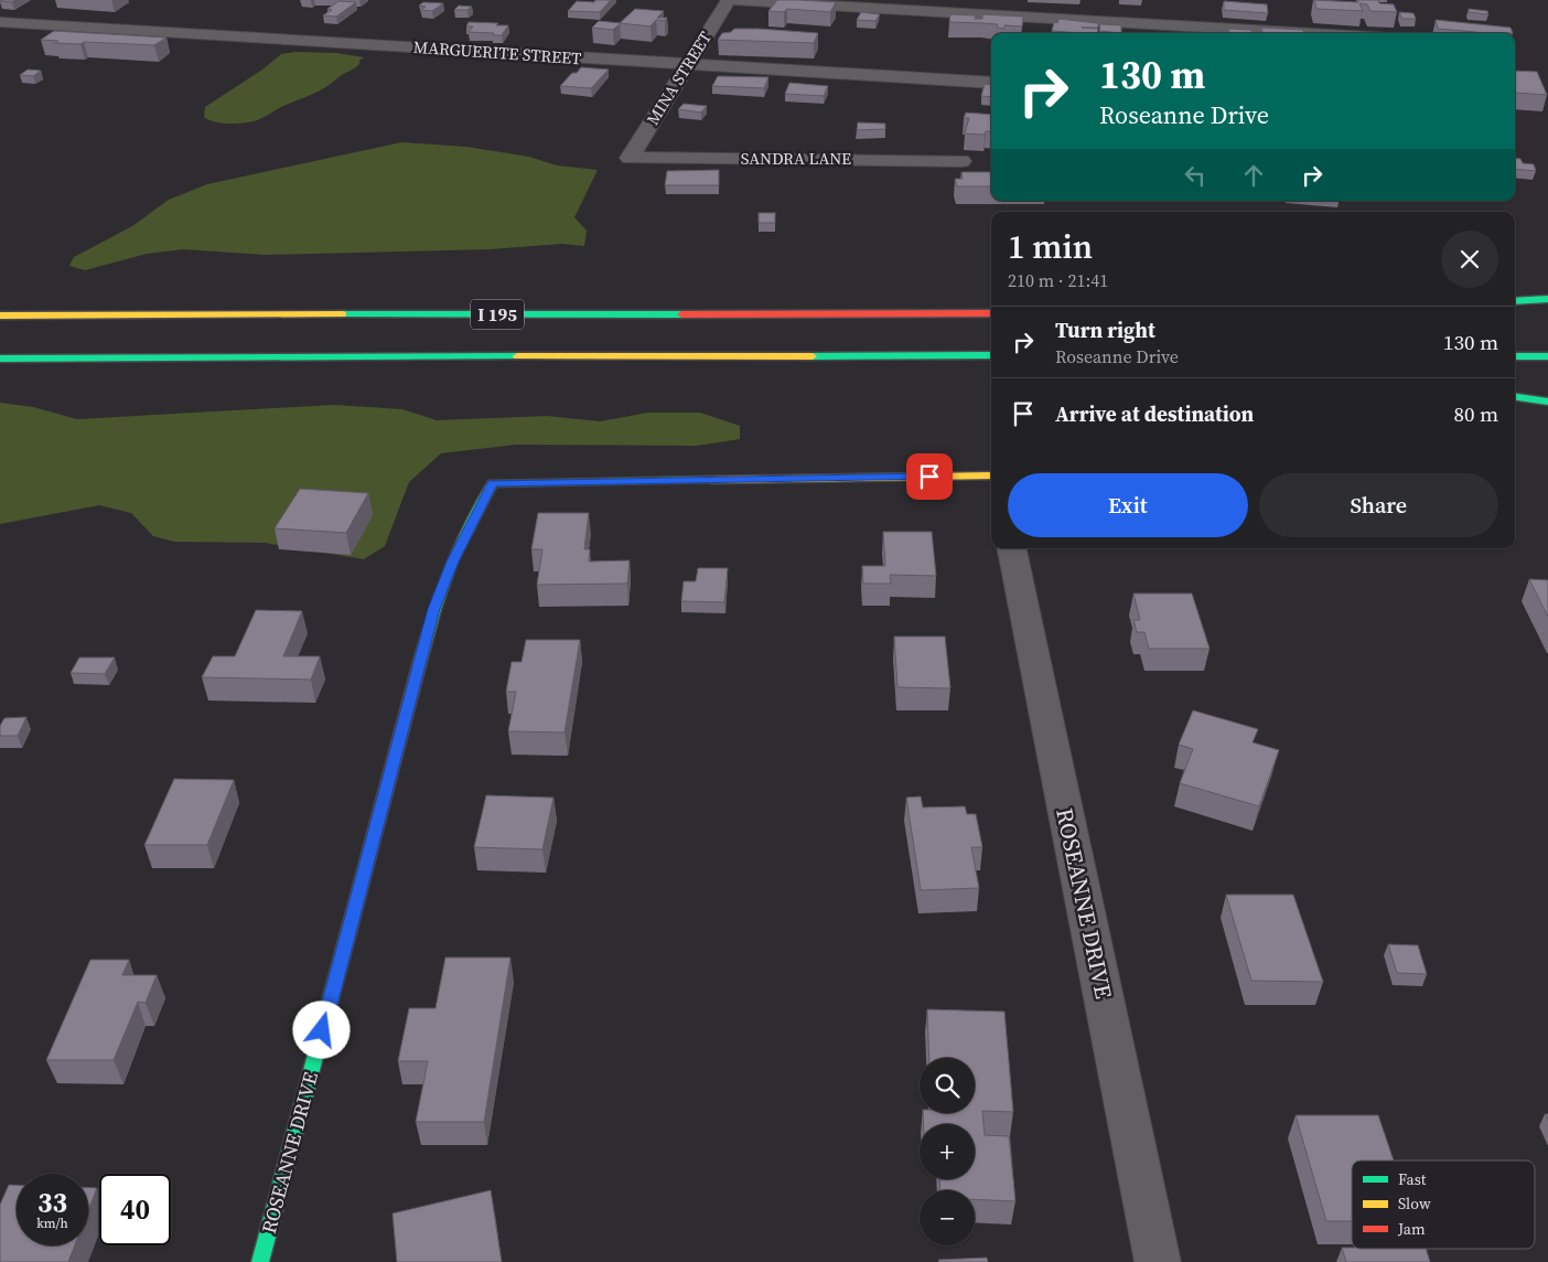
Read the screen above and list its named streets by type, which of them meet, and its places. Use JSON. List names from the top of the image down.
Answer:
{
  "streets": {
    "main road": ["I 195", "ROSEANNE DRIVE"],
    "street": ["MARGUERITE STREET", "MINA STREET", "SANDRA LANE"]
  },
  "crossings": [
    ["MARGUERITE STREET", "MINA STREET"],
    ["MINA STREET", "SANDRA LANE"]
  ],
  "legend": ["Fast", "Slow", "Jam"],
  "page": {
    "turn": ["130 m", "Roseanne Drive"],
    "heading": ["1 min", "210 m · 21:41"],
    "list": [
      {
        "name": "Turn right",
        "note": "Roseanne Drive",
        "value": "130 m"
      },
      {
        "name": "Arrive at destination",
        "value": "80 m"
      }
    ],
    "buttons": ["Exit", "Share"],
    "map_buttons": ["+", "−"],
    "speed": "33 km/h",
    "limit": "40"
  }
}
